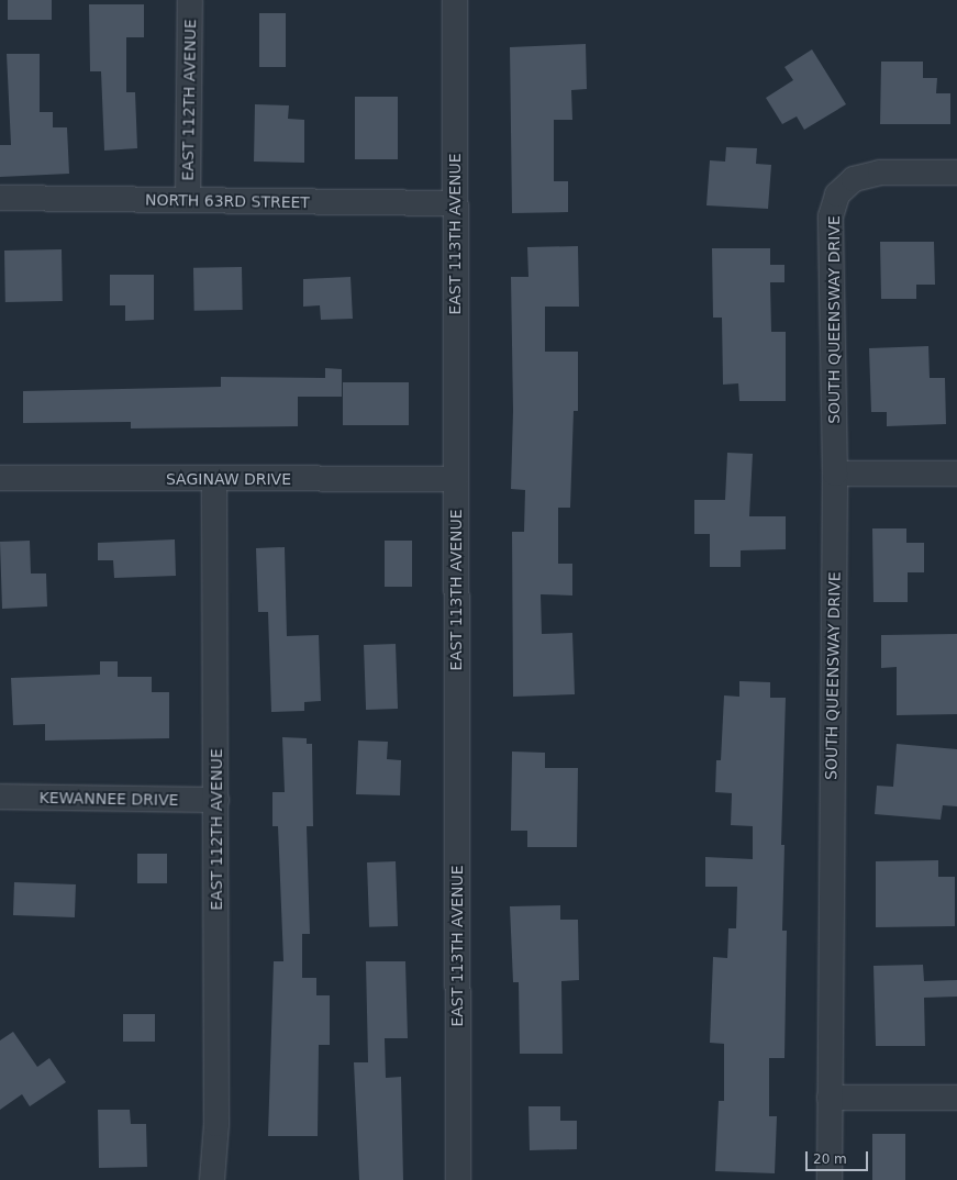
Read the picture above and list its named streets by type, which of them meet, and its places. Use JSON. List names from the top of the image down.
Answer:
{
  "streets": {
    "street": [
      "EAST 112TH AVENUE",
      "NORTH 63RD STREET",
      "EAST 113TH AVENUE",
      "SOUTH QUEENSWAY DRIVE",
      "SAGINAW DRIVE",
      "KEWANNEE DRIVE"
    ]
  },
  "crossings": [
    ["EAST 112TH AVENUE", "NORTH 63RD STREET"],
    ["EAST 112TH AVENUE", "SAGINAW DRIVE"],
    ["EAST 112TH AVENUE", "KEWANNEE DRIVE"],
    ["NORTH 63RD STREET", "EAST 113TH AVENUE"],
    ["EAST 113TH AVENUE", "SAGINAW DRIVE"]
  ],
  "scale_bar": "20 m"
}
